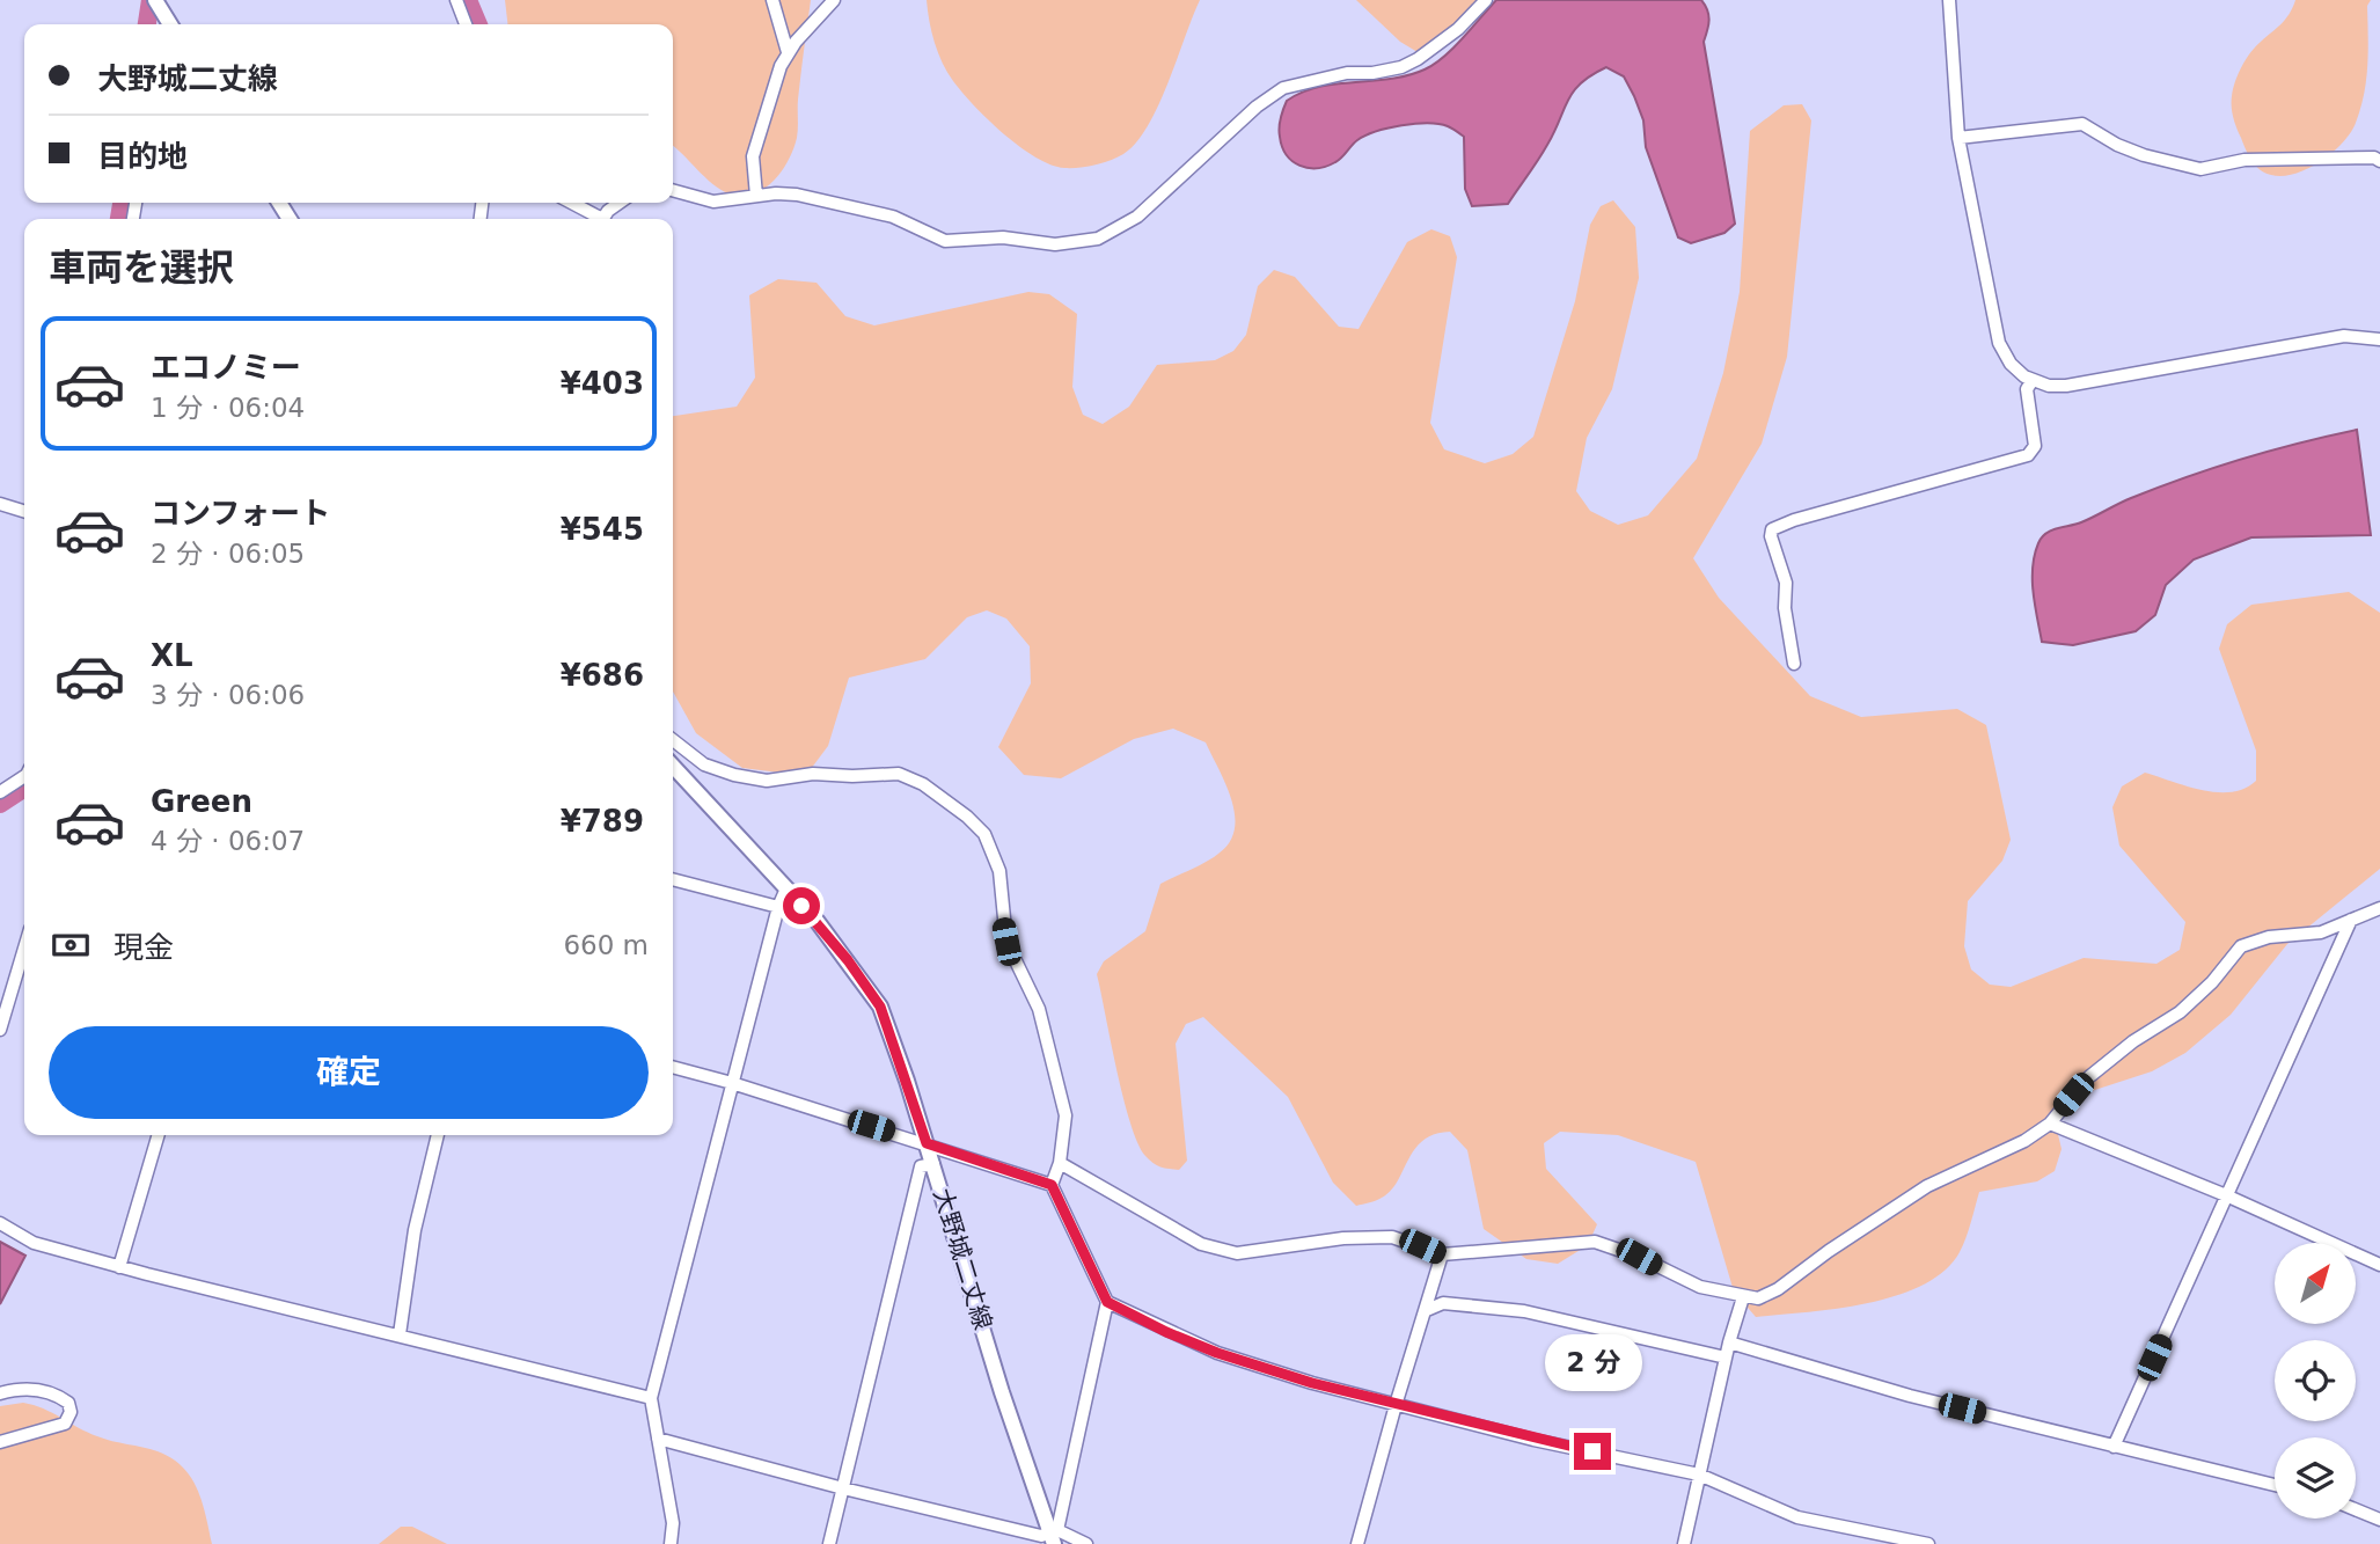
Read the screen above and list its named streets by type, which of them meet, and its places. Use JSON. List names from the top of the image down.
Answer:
{
  "streets": {
    "main road": ["大野城二丈線"]
  },
  "north": "top right",
  "page": {
    "banner": ["大野城二丈線", "目的地"],
    "heading": "車両を選択",
    "list": [
      {
        "name": "エコノミー",
        "note": "1 分 · 06:04",
        "value": "¥403"
      },
      {
        "name": "コンフォート",
        "note": "2 分 · 06:05",
        "value": "¥545"
      },
      {
        "name": "XL",
        "note": "3 分 · 06:06",
        "value": "¥686"
      },
      {
        "name": "Green",
        "note": "4 分 · 06:07",
        "value": "¥789"
      }
    ],
    "pay": ["現金", "660 m"],
    "buttons": "確定",
    "bubble": "2 分"
  }
}
